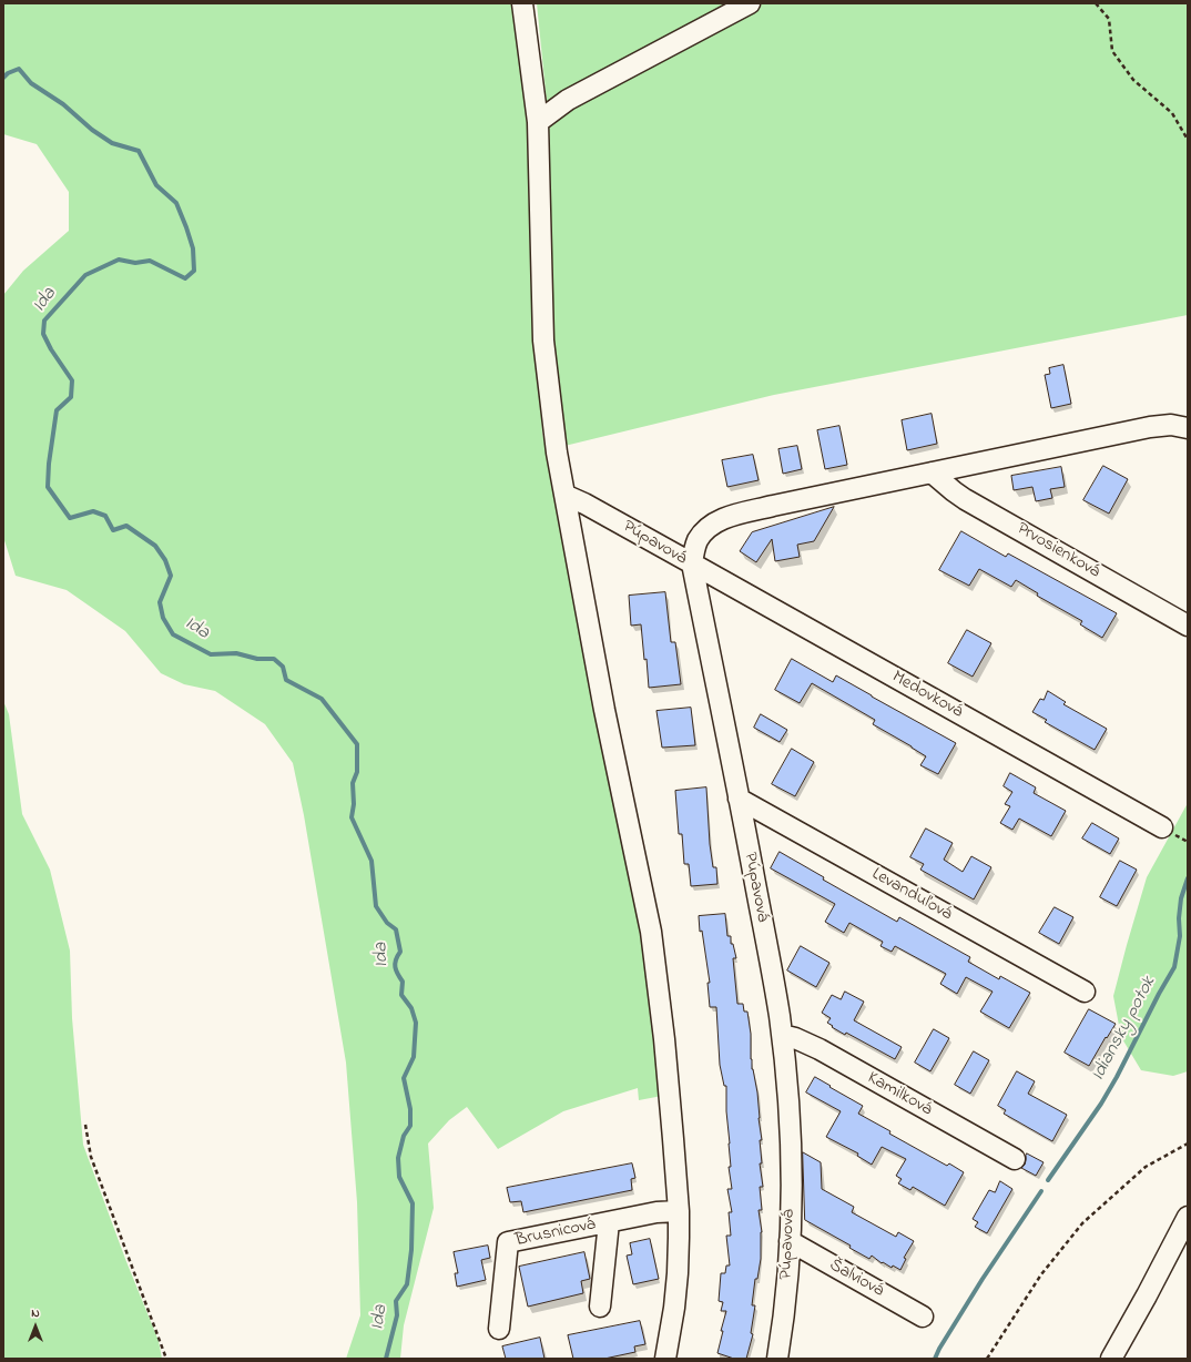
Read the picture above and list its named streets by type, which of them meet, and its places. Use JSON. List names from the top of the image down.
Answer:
{
  "streets": {
    "street": [
      "Púpavová",
      "Prvosienková",
      "Medovková",
      "Levanduľová",
      "Kamilková",
      "Brusnicová",
      "Šalviová"
    ]
  },
  "crossings": [
    ["Púpavová", "Medovková"],
    ["Púpavová", "Levanduľová"],
    ["Púpavová", "Kamilková"],
    ["Púpavová", "Šalviová"]
  ],
  "water": ["Ida", "Idiansky potok"],
  "north": "top"
}
